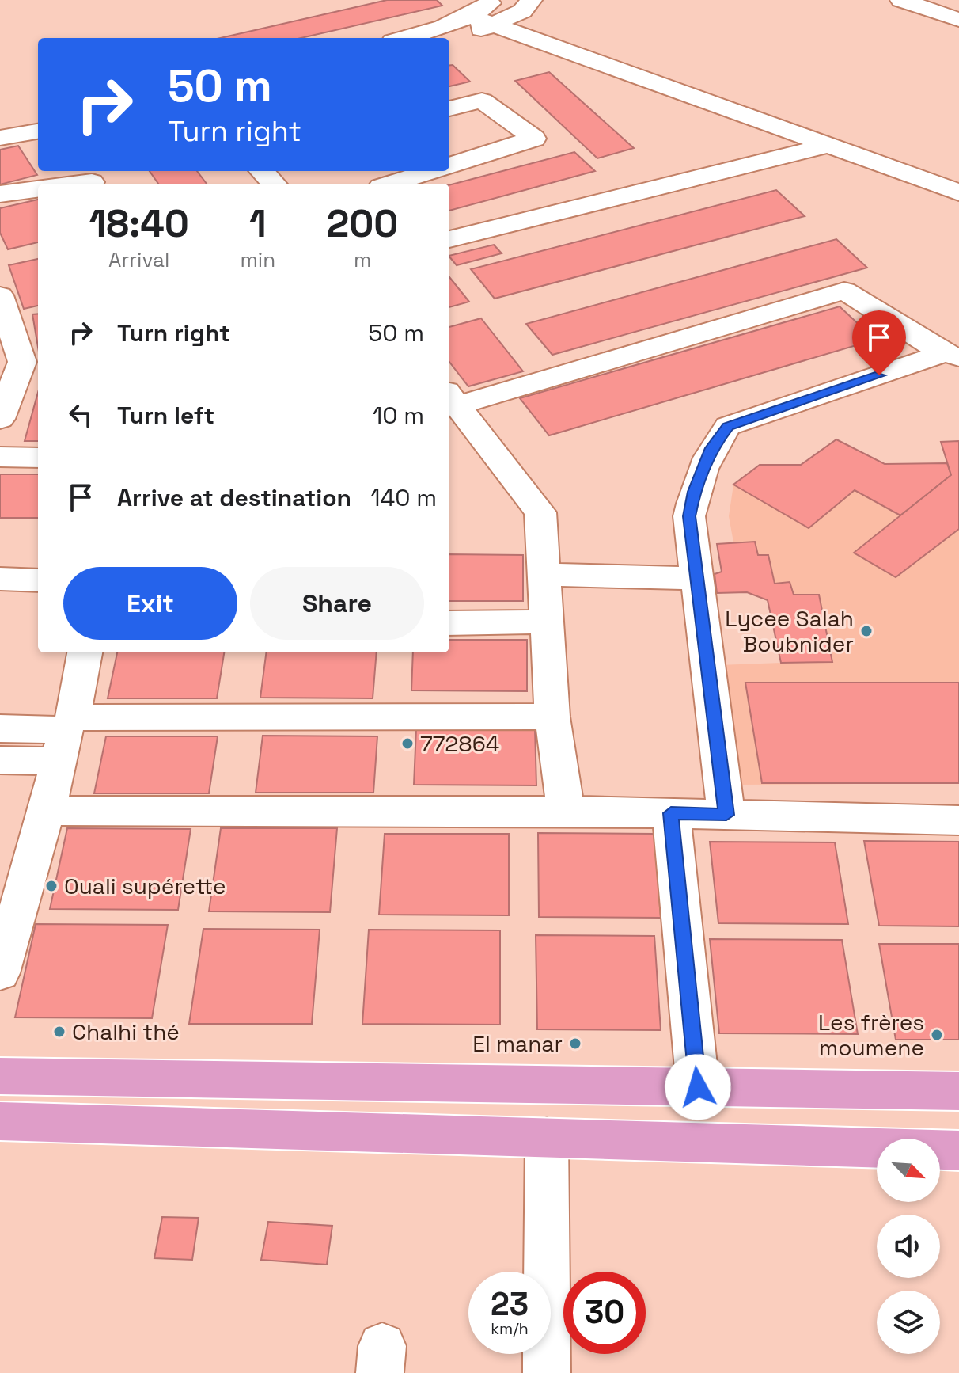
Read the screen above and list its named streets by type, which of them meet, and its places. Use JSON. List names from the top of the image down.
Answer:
{
  "places": [
    "Lycee Salah Boubnider",
    "772864",
    "Ouali supérette",
    "Chalhi thé",
    "Les frères moumene",
    "El manar"
  ],
  "north": "bottom right",
  "page": {
    "turn": ["50 m", "Turn right"],
    "eta": [
      "18:40",
      "Arrival",
      "1",
      "min",
      "200",
      "m"
    ],
    "list": [
      {
        "name": "Turn right",
        "value": "50 m"
      },
      {
        "name": "Turn left",
        "value": "10 m"
      },
      {
        "name": "Arrive at destination",
        "value": "140 m"
      }
    ],
    "buttons": ["Exit", "Share"],
    "speed": "23 km/h",
    "limit": "30"
  }
}
